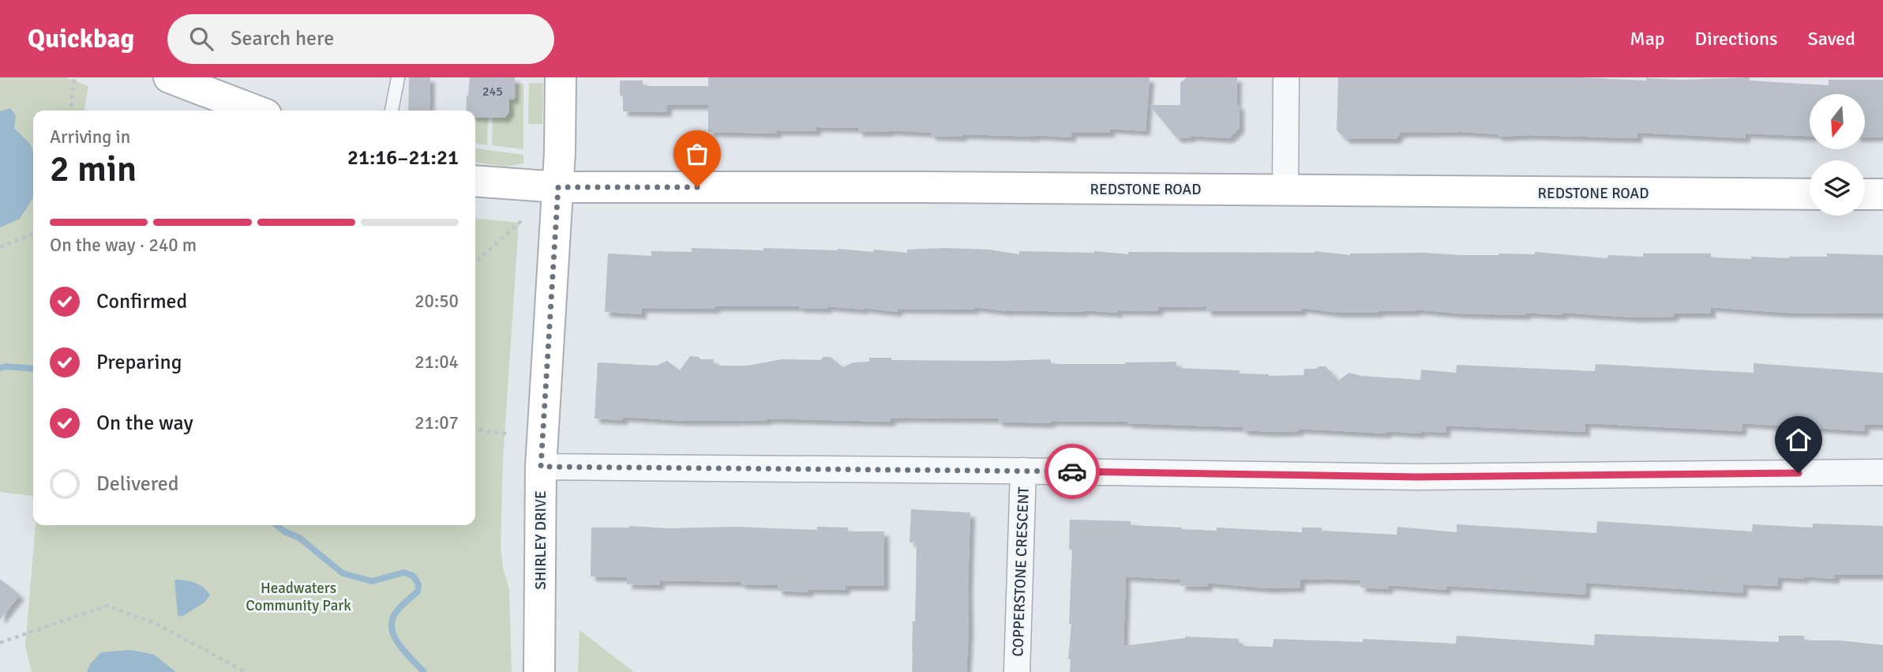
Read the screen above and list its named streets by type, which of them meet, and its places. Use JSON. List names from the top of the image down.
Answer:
{
  "streets": {
    "street": ["REDSTONE ROAD", "SHIRLEY DRIVE", "COPPERSTONE CRESCENT"]
  },
  "crossings": [
    ["REDSTONE ROAD", "SHIRLEY DRIVE"]
  ],
  "parks": ["Headwaters Community Park"],
  "house_numbers": ["245"],
  "north": "bottom",
  "page": {
    "header": "Quickbag",
    "search": "Search here",
    "nav": ["Map", "Directions", "Saved"],
    "heading": ["2 min", "Arriving in", "21:16–21:21"],
    "bar": "On the way · 240 m",
    "list": [
      ["Confirmed", "20:50"],
      ["Preparing", "21:04"],
      ["On the way", "21:07"],
      "Delivered"
    ]
  }
}
